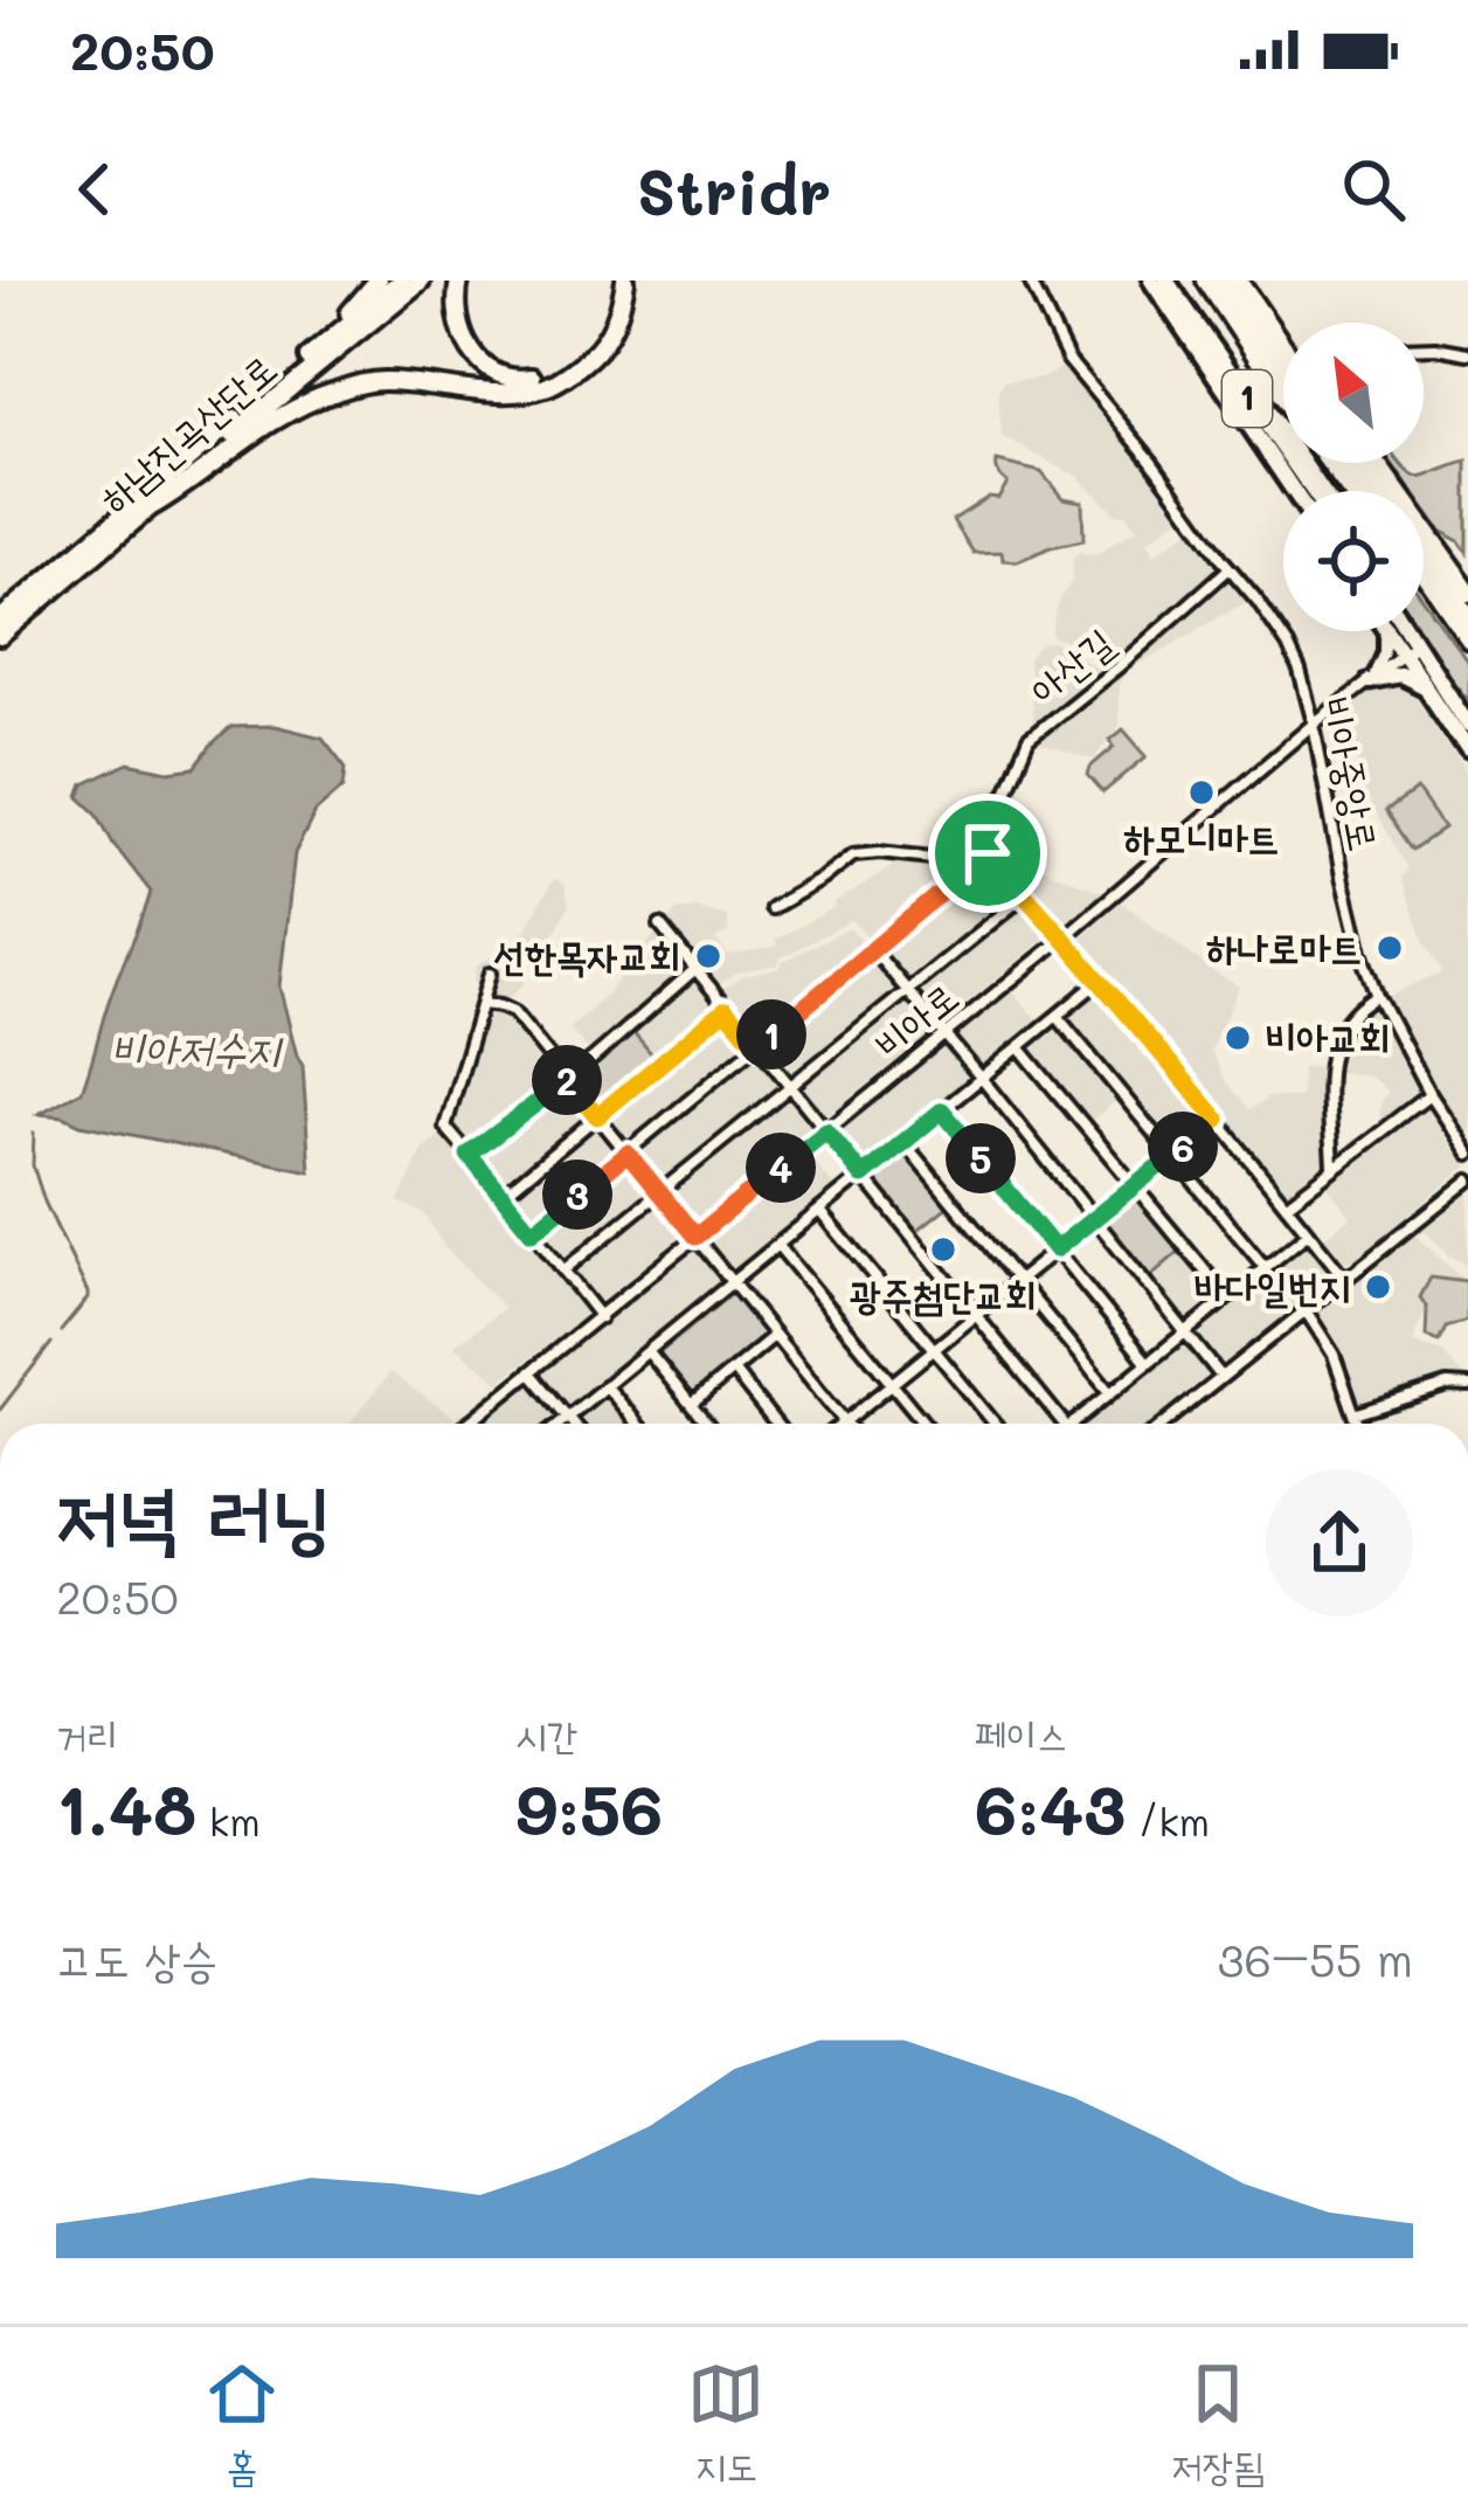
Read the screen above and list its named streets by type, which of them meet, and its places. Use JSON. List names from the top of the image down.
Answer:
{
  "streets": {
    "highway": ["하남진곡산단로"],
    "main road": ["1"],
    "street": ["아산길", "비아중앙로", "비아로"]
  },
  "crossings": [
    ["아산길", "비아중앙로"],
    ["비아중앙로", "비아로"]
  ],
  "water": ["비아저수지"],
  "places": [
    "하모니마트",
    "하나로마트",
    "선한목자교회",
    "비아교회",
    "광주첨단교회",
    "바다일번지"
  ],
  "north": "top left",
  "page": {
    "status": "20:50",
    "header": "Stridr",
    "pins": [
      "1",
      "2",
      "6",
      "5",
      "4",
      "3"
    ],
    "heading": ["저녁 러닝", "20:50"],
    "stats": [
      ["거리", "1.48 km"],
      ["시간", "9:56"],
      ["페이스", "6:43 /km"]
    ],
    "chart": ["고도 상승", "36–55 m"],
    "tabs": ["홈", "지도", "저장됨"]
  }
}
